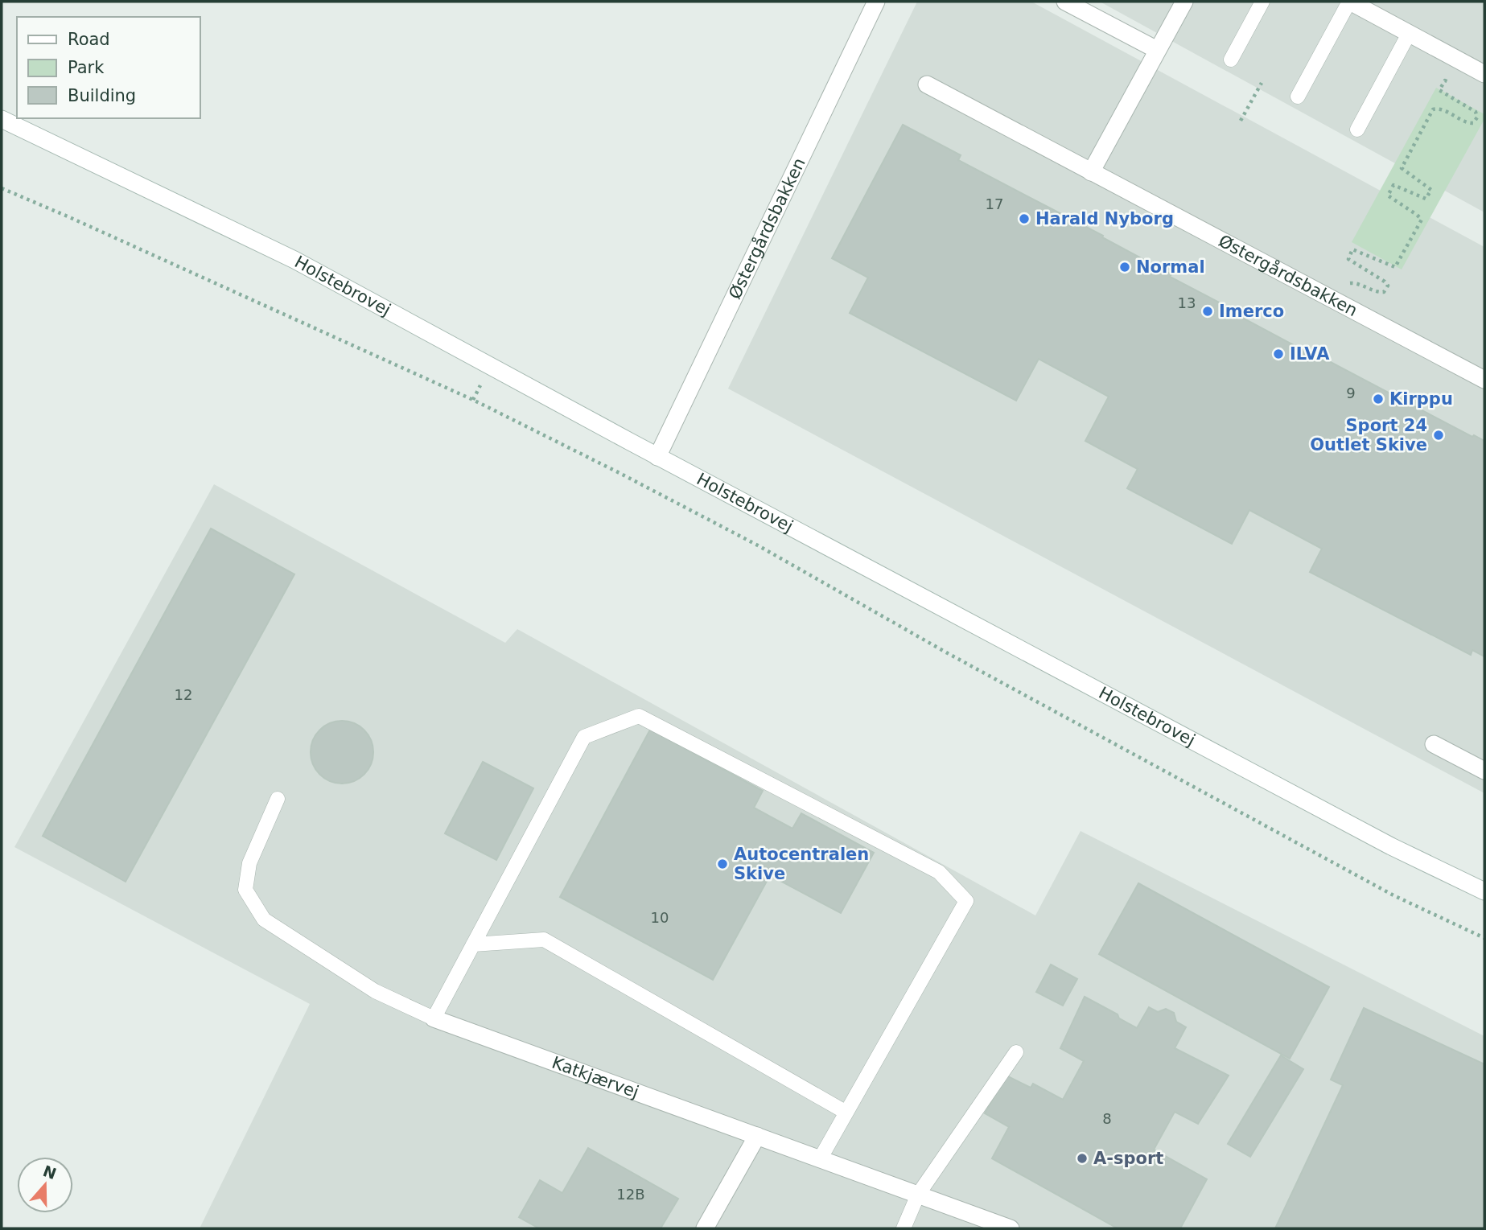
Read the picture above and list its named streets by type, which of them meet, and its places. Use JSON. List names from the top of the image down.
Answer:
{
  "streets": {
    "street": ["Østergårdsbakken", "Holstebrovej", "Katkjærvej"]
  },
  "crossings": [
    ["Østergårdsbakken", "Holstebrovej"]
  ],
  "places": [
    "Harald Nyborg",
    "Normal",
    "Imerco",
    "ILVA",
    "Kirppu",
    "Sport 24 Outlet Skive",
    "Autocentralen Skive",
    "A-sport"
  ],
  "house_numbers": [
    "17",
    "13",
    "9",
    "12",
    "10",
    "8",
    "12B"
  ],
  "legend": ["Road", "Park", "Building"],
  "north": "top"
}
